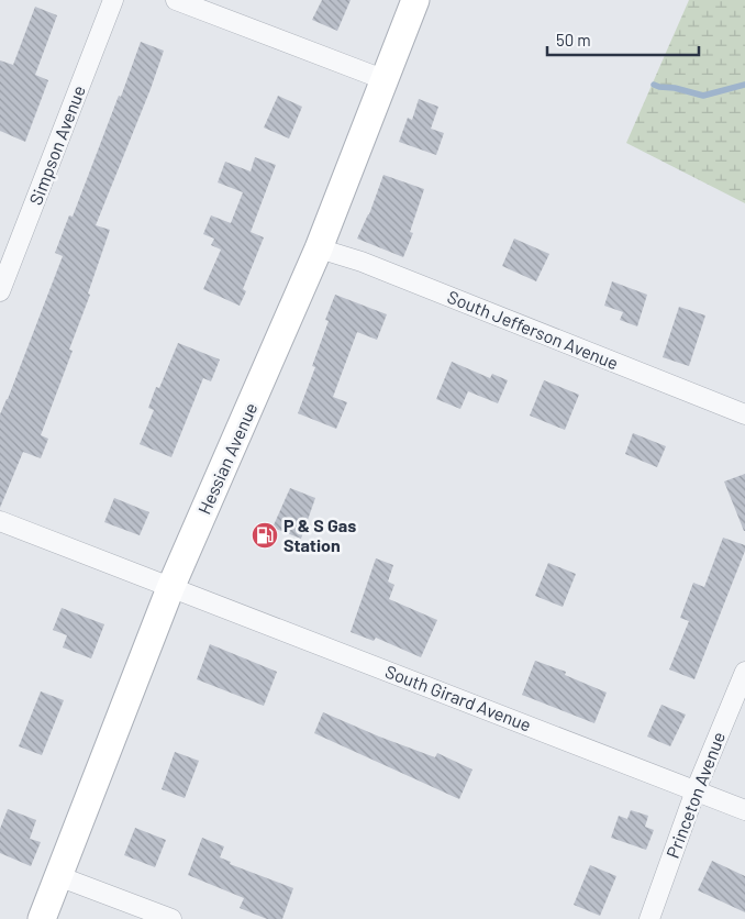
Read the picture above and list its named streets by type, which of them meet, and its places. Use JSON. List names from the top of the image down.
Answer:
{
  "streets": {
    "main road": ["Hessian Avenue"],
    "street": [
      "Simpson Avenue",
      "South Jefferson Avenue",
      "South Girard Avenue",
      "Princeton Avenue"
    ]
  },
  "crossings": [
    ["South Jefferson Avenue", "Hessian Avenue"],
    ["Hessian Avenue", "South Girard Avenue"],
    ["South Girard Avenue", "Princeton Avenue"]
  ],
  "places": {
    "fuel station": ["P & S Gas Station"]
  },
  "scale_bar": "50 m"
}
